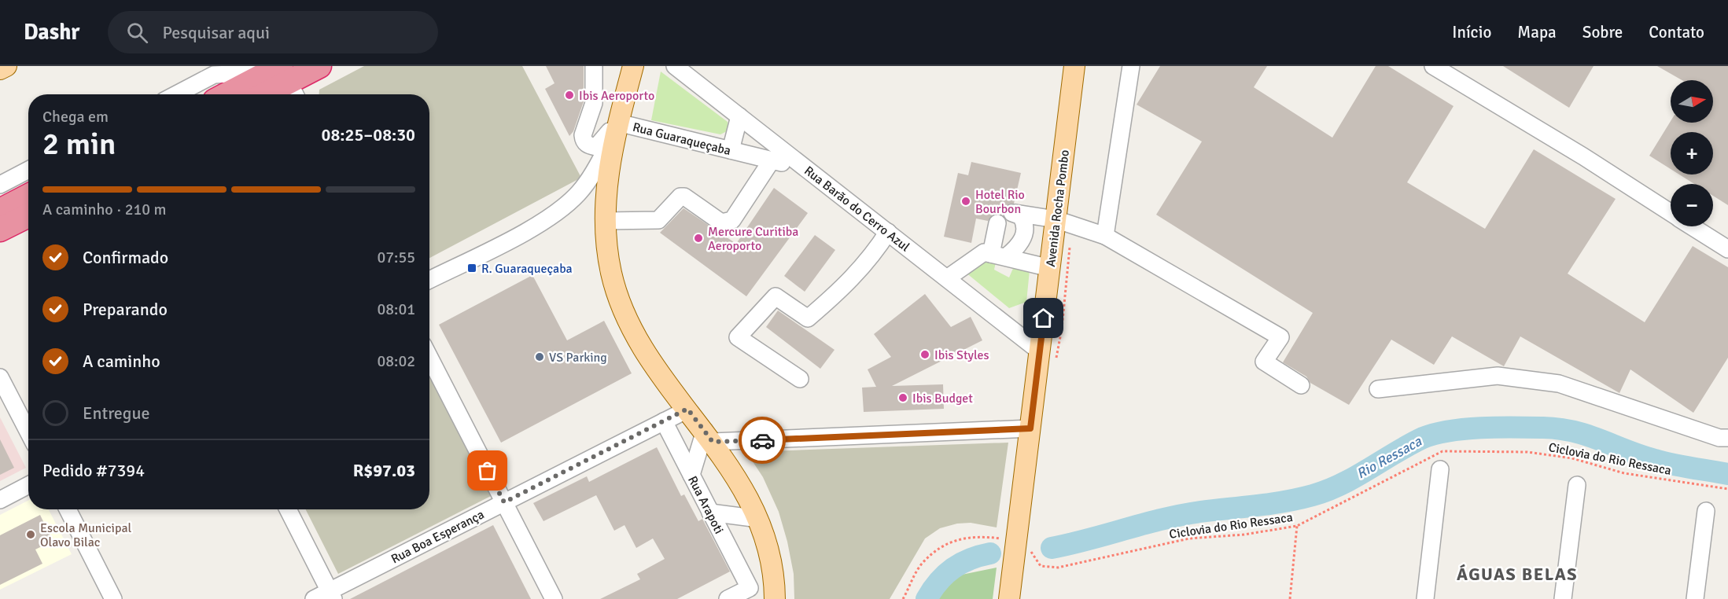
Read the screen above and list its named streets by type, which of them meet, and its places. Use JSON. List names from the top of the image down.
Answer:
{
  "streets": {
    "main road": ["Avenida Rocha Pombo"],
    "street": [
      "Rua Guaraqueçaba",
      "Rua Barão do Cerro Azul",
      "Rua Arapoti",
      "Rua Boa Esperança"
    ],
    "path": ["Ciclovia do Rio Ressaca"]
  },
  "crossings": [
    ["Rua Guaraqueçaba", "Rua Barão do Cerro Azul"],
    ["Rua Barão do Cerro Azul", "Avenida Rocha Pombo"],
    ["Avenida Rocha Pombo", "Ciclovia do Rio Ressaca"],
    ["Rua Arapoti", "Rua Boa Esperança"]
  ],
  "districts": ["ÁGUAS BELAS"],
  "water": ["Rio Ressaca"],
  "places": {
    "other": [
      "Ibis Aeroporto",
      "Hotel Rio Bourbon",
      "Mercure Curitiba Aeroporto",
      "Ibis Styles",
      "VS Parking",
      "Ibis Budget",
      "Escola Municipal Olavo Bilac"
    ],
    "transit": ["R. Guaraqueçaba"]
  },
  "north": "right",
  "page": {
    "header": "Dashr",
    "search": "Pesquisar aqui",
    "nav": [
      "Início",
      "Mapa",
      "Sobre",
      "Contato"
    ],
    "map_buttons": ["+", "−"],
    "heading": ["2 min", "Chega em", "08:25–08:30"],
    "panel": ["Pedido #7394", "R$97.03"],
    "bar": "A caminho · 210 m",
    "list": [
      ["Confirmado", "07:55"],
      ["Preparando", "08:01"],
      ["A caminho", "08:02"],
      "Entregue"
    ]
  }
}
